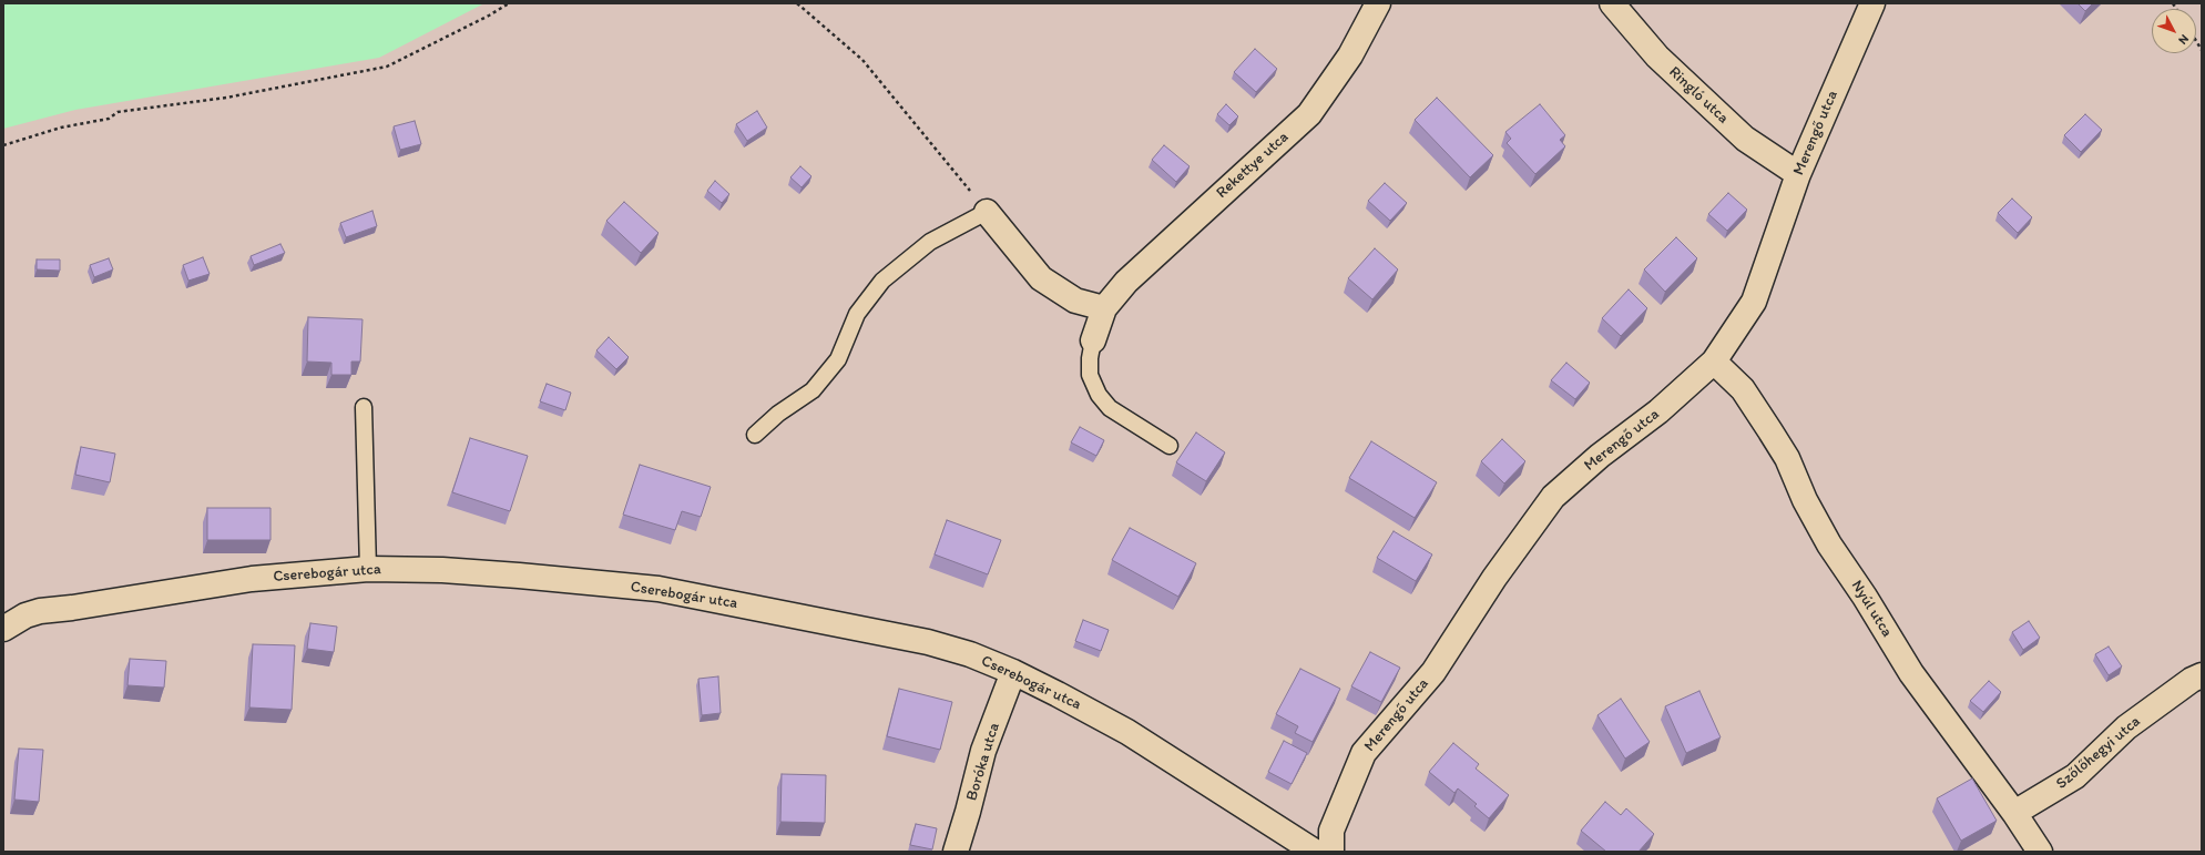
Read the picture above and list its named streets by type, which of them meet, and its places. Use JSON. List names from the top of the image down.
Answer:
{
  "streets": {
    "street": [
      "Ringló utca",
      "Merengő utca",
      "Rekettye utca",
      "Cserebogár utca",
      "Nyúl utca",
      "Szőlőhegyi utca",
      "Boróka utca"
    ]
  },
  "crossings": [
    ["Ringló utca", "Merengő utca"],
    ["Merengő utca", "Nyúl utca"],
    ["Cserebogár utca", "Boróka utca"],
    ["Nyúl utca", "Szőlőhegyi utca"]
  ],
  "north": "bottom right"
}
